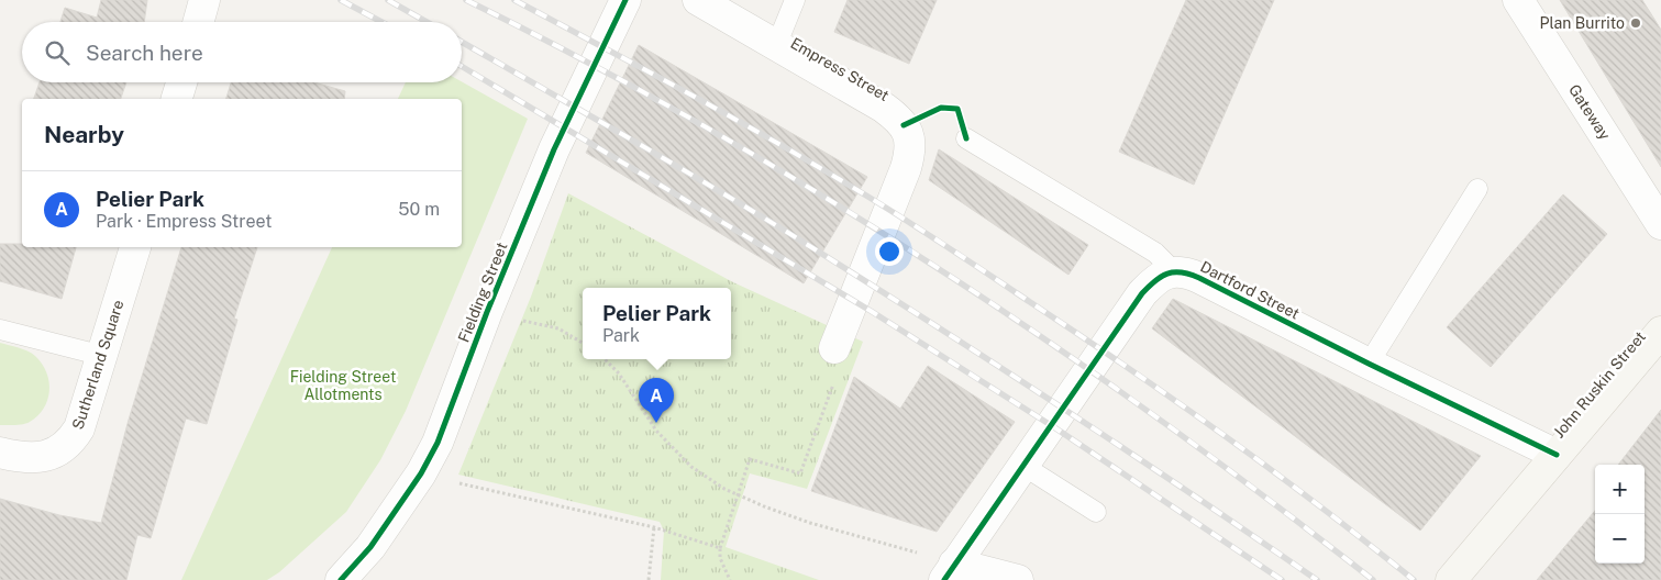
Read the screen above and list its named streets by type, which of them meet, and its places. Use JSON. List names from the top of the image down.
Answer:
{
  "streets": {
    "street": [
      "Empress Street",
      "Gateway",
      "Dartford Street",
      "Fielding Street",
      "Sutherland Square",
      "John Ruskin Street"
    ]
  },
  "crossings": [
    ["Dartford Street", "John Ruskin Street"]
  ],
  "parks": ["Fielding Street Allotments"],
  "places": ["Plan Burrito"],
  "page": {
    "search": "Search here",
    "heading": "Nearby",
    "list": [
      {
        "mark": "A",
        "name": "Pelier Park",
        "note": "Park · Empress Street",
        "value": "50 m"
      }
    ],
    "popup": ["Pelier Park", "Park"],
    "pins": "A",
    "map_buttons": ["+", "−"]
  }
}
